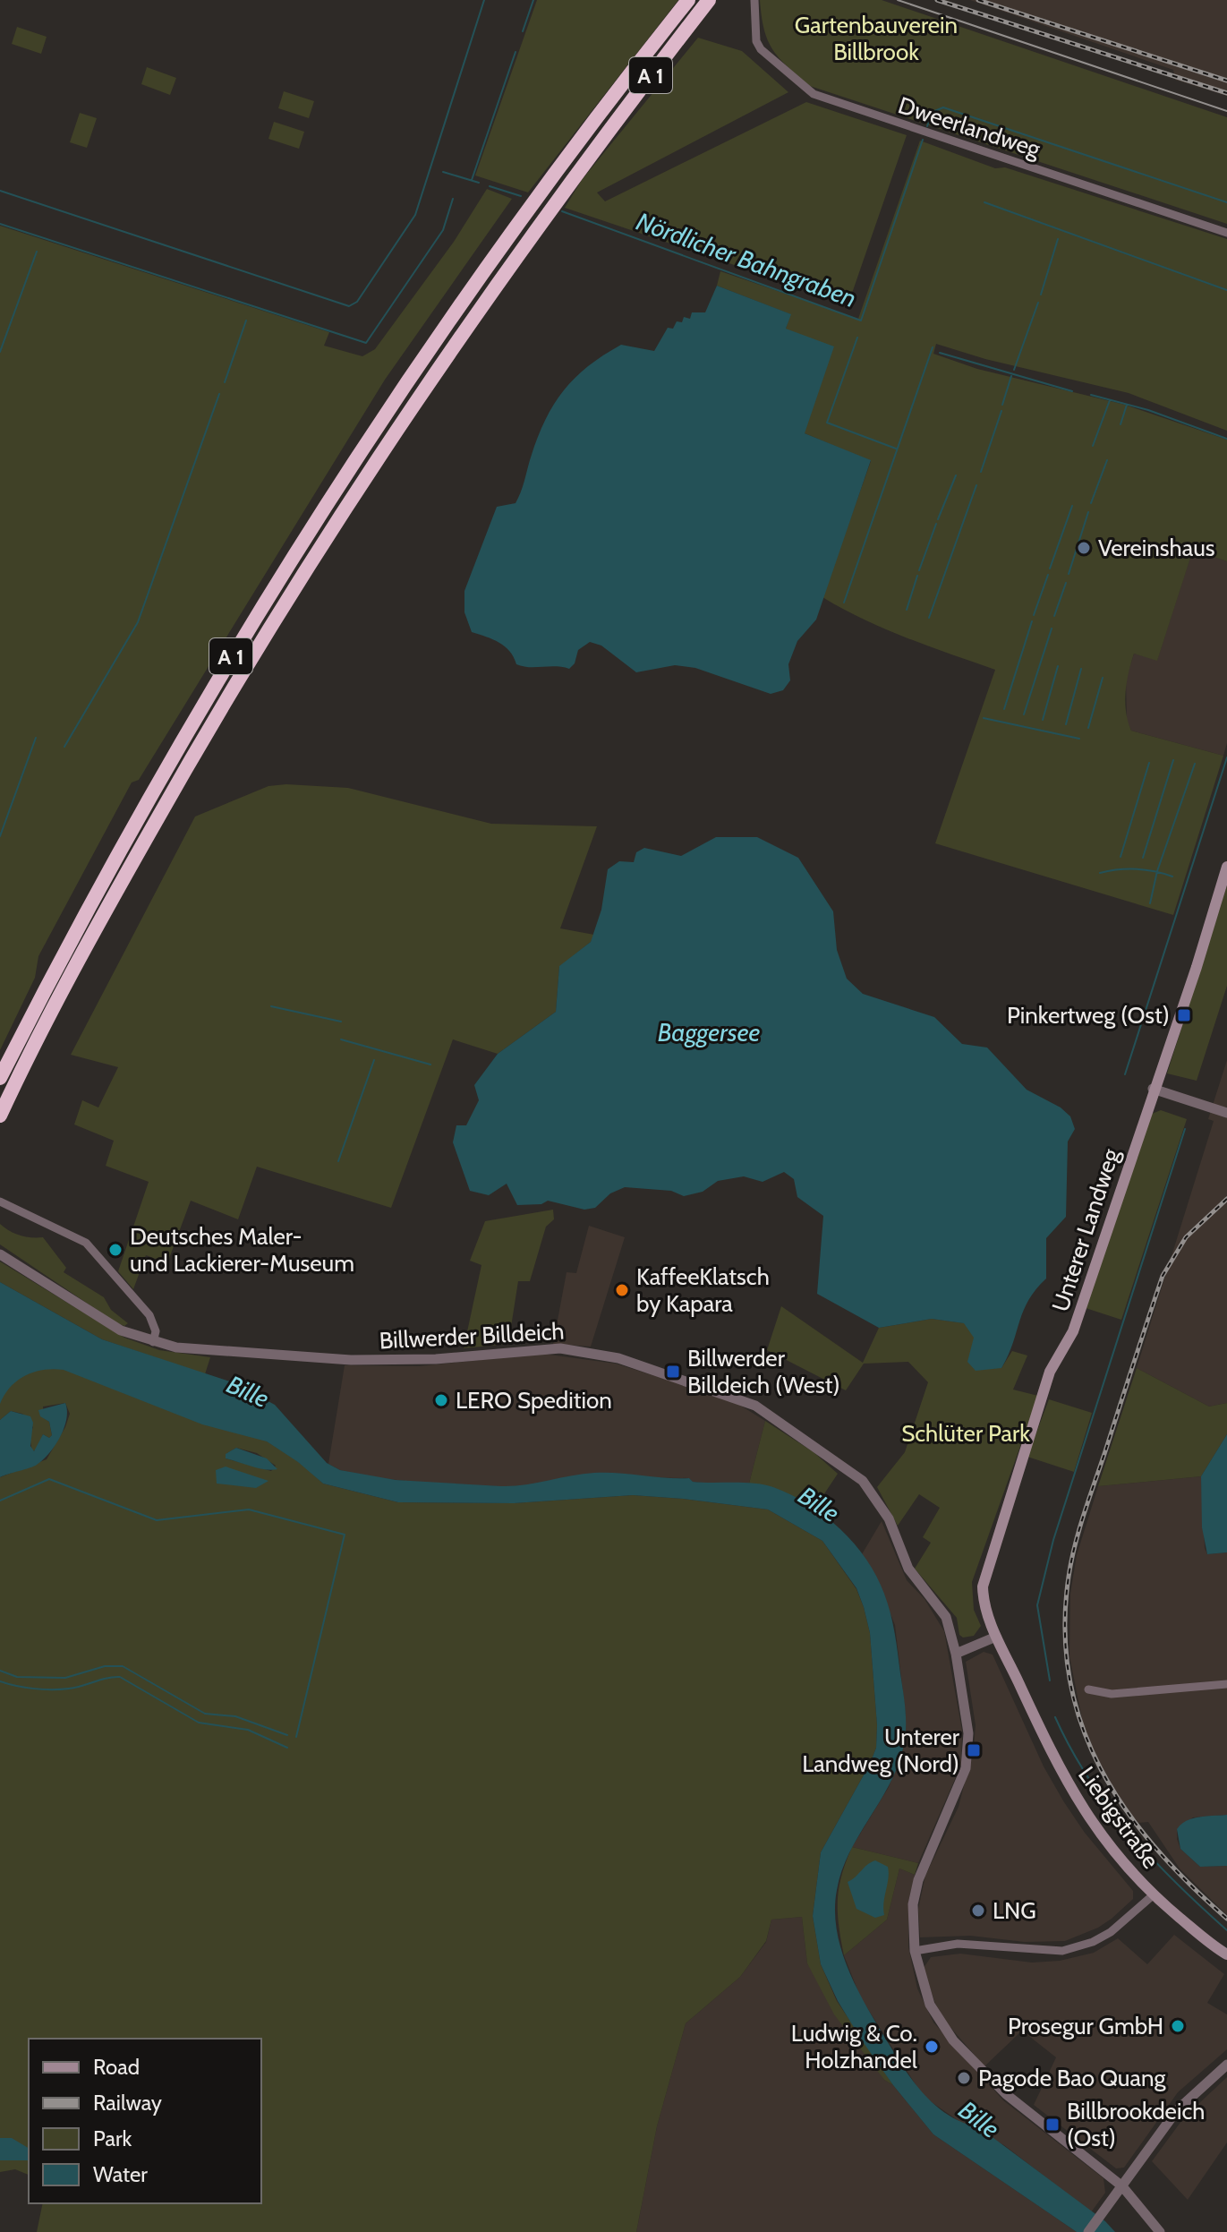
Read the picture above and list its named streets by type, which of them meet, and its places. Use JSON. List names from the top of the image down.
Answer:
{
  "streets": {
    "highway": ["A 1"],
    "main road": ["Unterer Landweg", "Liebigstraße"],
    "street": ["Dweerlandweg", "Billwerder Billdeich"]
  },
  "crossings": [
    ["Unterer Landweg", "Liebigstraße"]
  ],
  "water": ["Nördlicher Bahngraben", "Baggersee", "Bille"],
  "parks": ["Gartenbauverein Billbrook", "Schlüter Park"],
  "places": {
    "other": [
      "Vereinshaus",
      "Deutsches Maler- und Lackierer-Museum",
      "KaffeeKlatsch by Kapara",
      "LERO Spedition",
      "LNG",
      "Prosegur GmbH",
      "Ludwig & Co. Holzhandel",
      "Pagode Bao Quang"
    ],
    "transit": [
      "Pinkertweg (Ost)",
      "Billwerder Billdeich (West)",
      "Unterer Landweg (Nord)",
      "Billbrookdeich (Ost)"
    ]
  },
  "legend": [
    "Road",
    "Railway",
    "Park",
    "Water"
  ]
}
